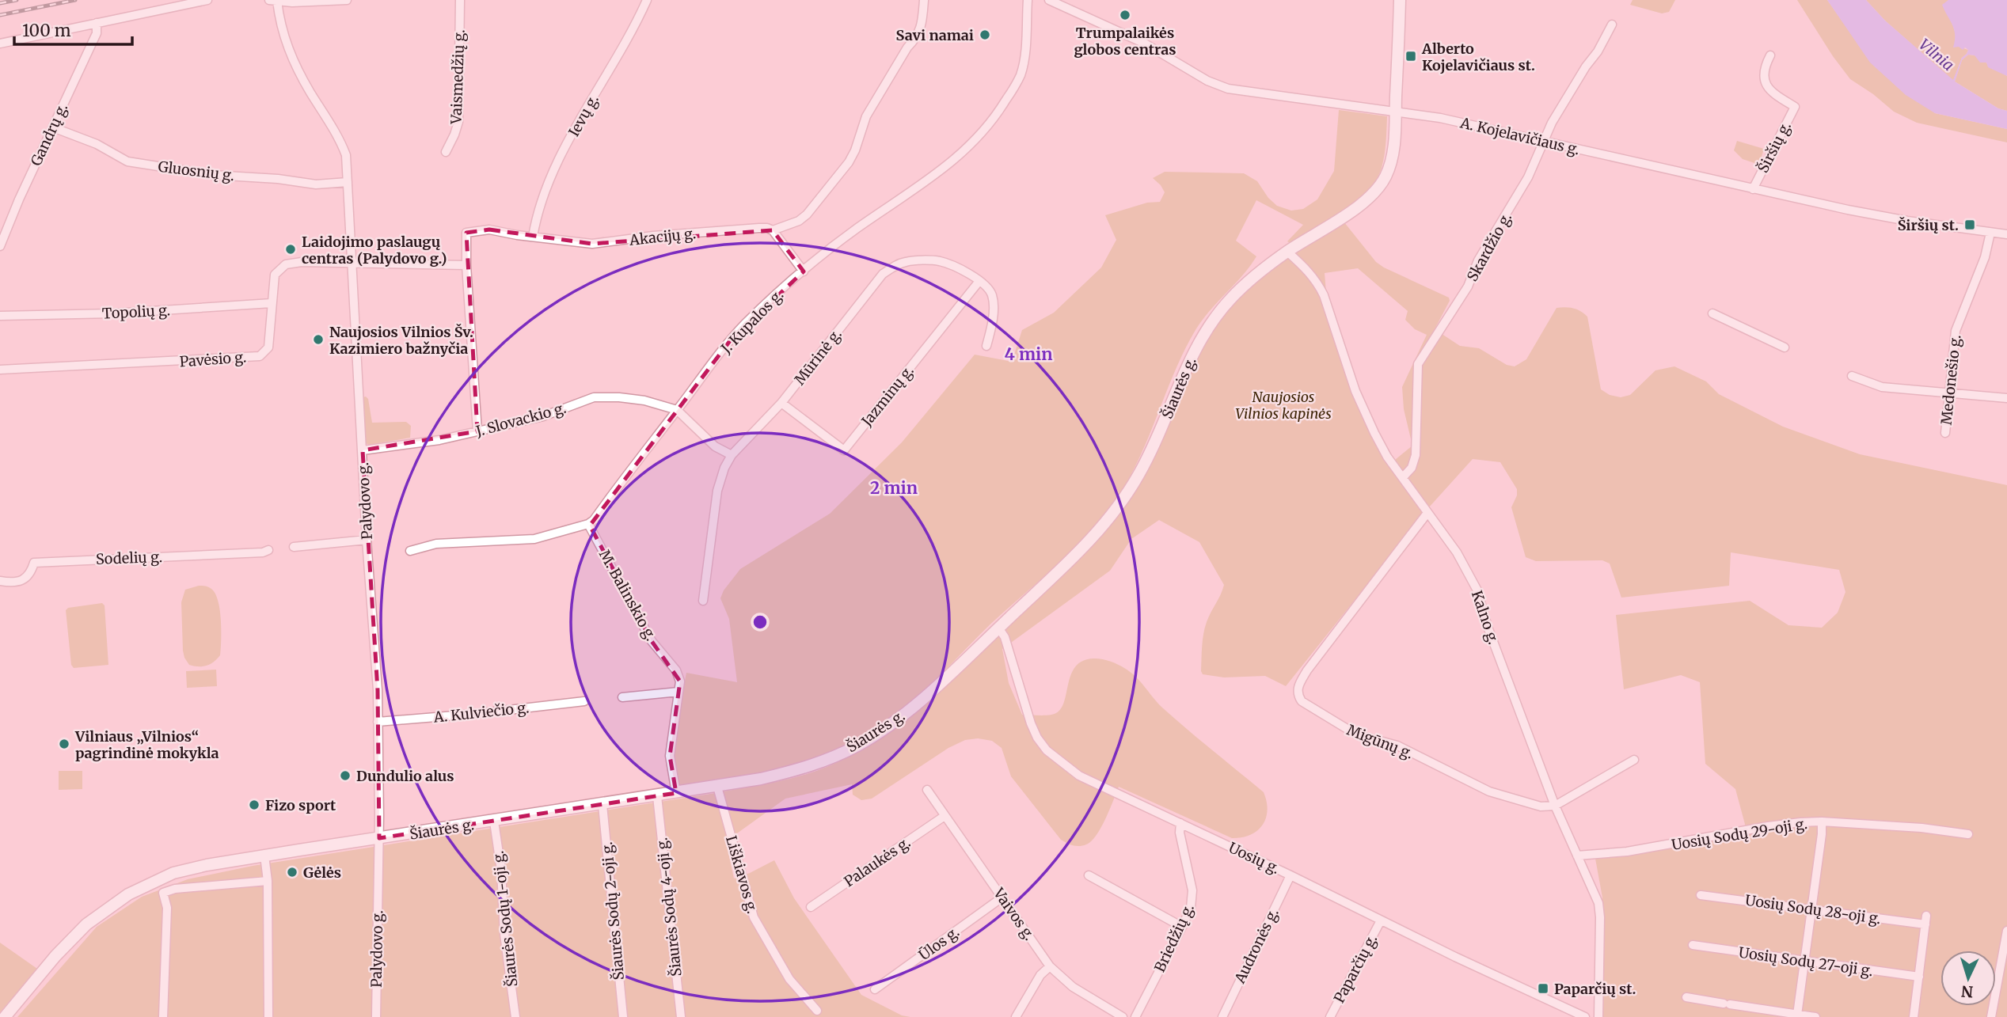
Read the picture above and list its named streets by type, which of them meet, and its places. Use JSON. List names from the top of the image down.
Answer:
{
  "streets": {
    "main road": ["Šiaurės g."],
    "street": [
      "Vaismedžių g.",
      "Ievų g.",
      "Gandrų g.",
      "A. Kojelavičiaus g.",
      "Širšių g.",
      "Gluosnių g.",
      "Akacijų g.",
      "Skardžio g.",
      "Topolių g.",
      "J. Kupalos g.",
      "Mūrinė g.",
      "Pavėsio g.",
      "Medonešio g.",
      "Jazminų g.",
      "J. Slovackio g.",
      "Palydovo g.",
      "Sodelių g.",
      "M. Balinskio g.",
      "Kalno g.",
      "A. Kulviečio g.",
      "Migūnų g.",
      "Uosių Sodų 29-oji g.",
      "Uosių g.",
      "Palaukės g.",
      "Liškiavos g.",
      "Šiaurės Sodų 4-oji g.",
      "Uosių Sodų 28-oji g.",
      "Šiaurės Sodų 2-oji g.",
      "Vaivos g.",
      "Šiaurės Sodų 1-oji g.",
      "Briedžių g.",
      "Ūlos g.",
      "Audronės g.",
      "Uosių Sodų 27-oji g.",
      "Paparčių g."
    ]
  },
  "crossings": [
    ["Ievų g.", "Akacijų g."],
    ["Gandrų g.", "Gluosnių g."],
    ["A. Kojelavičiaus g.", "Širšių g."],
    ["A. Kojelavičiaus g.", "Skardžio g."],
    ["A. Kojelavičiaus g.", "Medonešio g."],
    ["A. Kojelavičiaus g.", "Šiaurės g."],
    ["Gluosnių g.", "Palydovo g."],
    ["Akacijų g.", "Pavėsio g."],
    ["Akacijų g.", "J. Slovackio g."],
    ["Skardžio g.", "Kalno g."],
    ["Topolių g.", "Pavėsio g."],
    ["J. Kupalos g.", "J. Slovackio g."],
    ["J. Kupalos g.", "M. Balinskio g."],
    ["Mūrinė g.", "Jazminų g."],
    ["Pavėsio g.", "Palydovo g."],
    ["Šiaurės g.", "Palydovo g."],
    ["Šiaurės g.", "M. Balinskio g."],
    ["Šiaurės g.", "Kalno g."],
    ["Šiaurės g.", "Uosių g."],
    ["Šiaurės g.", "Liškiavos g."],
    ["Šiaurės g.", "Šiaurės Sodų 4-oji g."],
    ["Šiaurės g.", "Šiaurės Sodų 2-oji g."],
    ["Šiaurės g.", "Šiaurės Sodų 1-oji g."],
    ["J. Slovackio g.", "Palydovo g."],
    ["Palydovo g.", "A. Kulviečio g."],
    ["Kalno g.", "Migūnų g."],
    ["Kalno g.", "Uosių Sodų 29-oji g."],
    ["Uosių g.", "Briedžių g."],
    ["Uosių g.", "Audronės g."],
    ["Uosių g.", "Paparčių g."],
    ["Palaukės g.", "Vaivos g."],
    ["Uosių Sodų 28-oji g.", "Uosių Sodų 27-oji g."],
    ["Vaivos g.", "Ūlos g."]
  ],
  "water": ["Vilnia"],
  "parks": ["Naujosios Vilnios kapinės"],
  "places": {
    "other": [
      "Trumpalaikės globos centras",
      "Savi namai",
      "Laidojimo paslaugų centras (Palydovo g.)",
      "Naujosios Vilnios Šv. Kazimiero bažnyčia",
      "Vilniaus „Vilnios“ pagrindinė mokykla",
      "Dundulio alus",
      "Fizo sport",
      "Gėlės"
    ],
    "transit": ["Alberto Kojelavičiaus st.", "Širšių st.", "Paparčių st."]
  },
  "scale_bar": "100 m",
  "north": "bottom",
  "rings": ["4 min", "2 min"]
}
